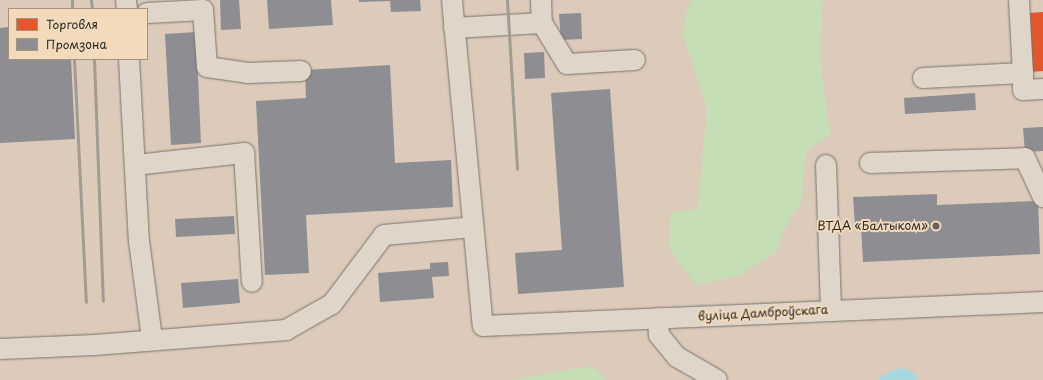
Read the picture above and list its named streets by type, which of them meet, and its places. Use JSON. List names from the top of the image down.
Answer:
{
  "streets": {
    "street": ["вуліца Дамброўскага"]
  },
  "places": ["ВТДА «Балтыком»"],
  "legend": ["Торговля", "Промзона"]
}
